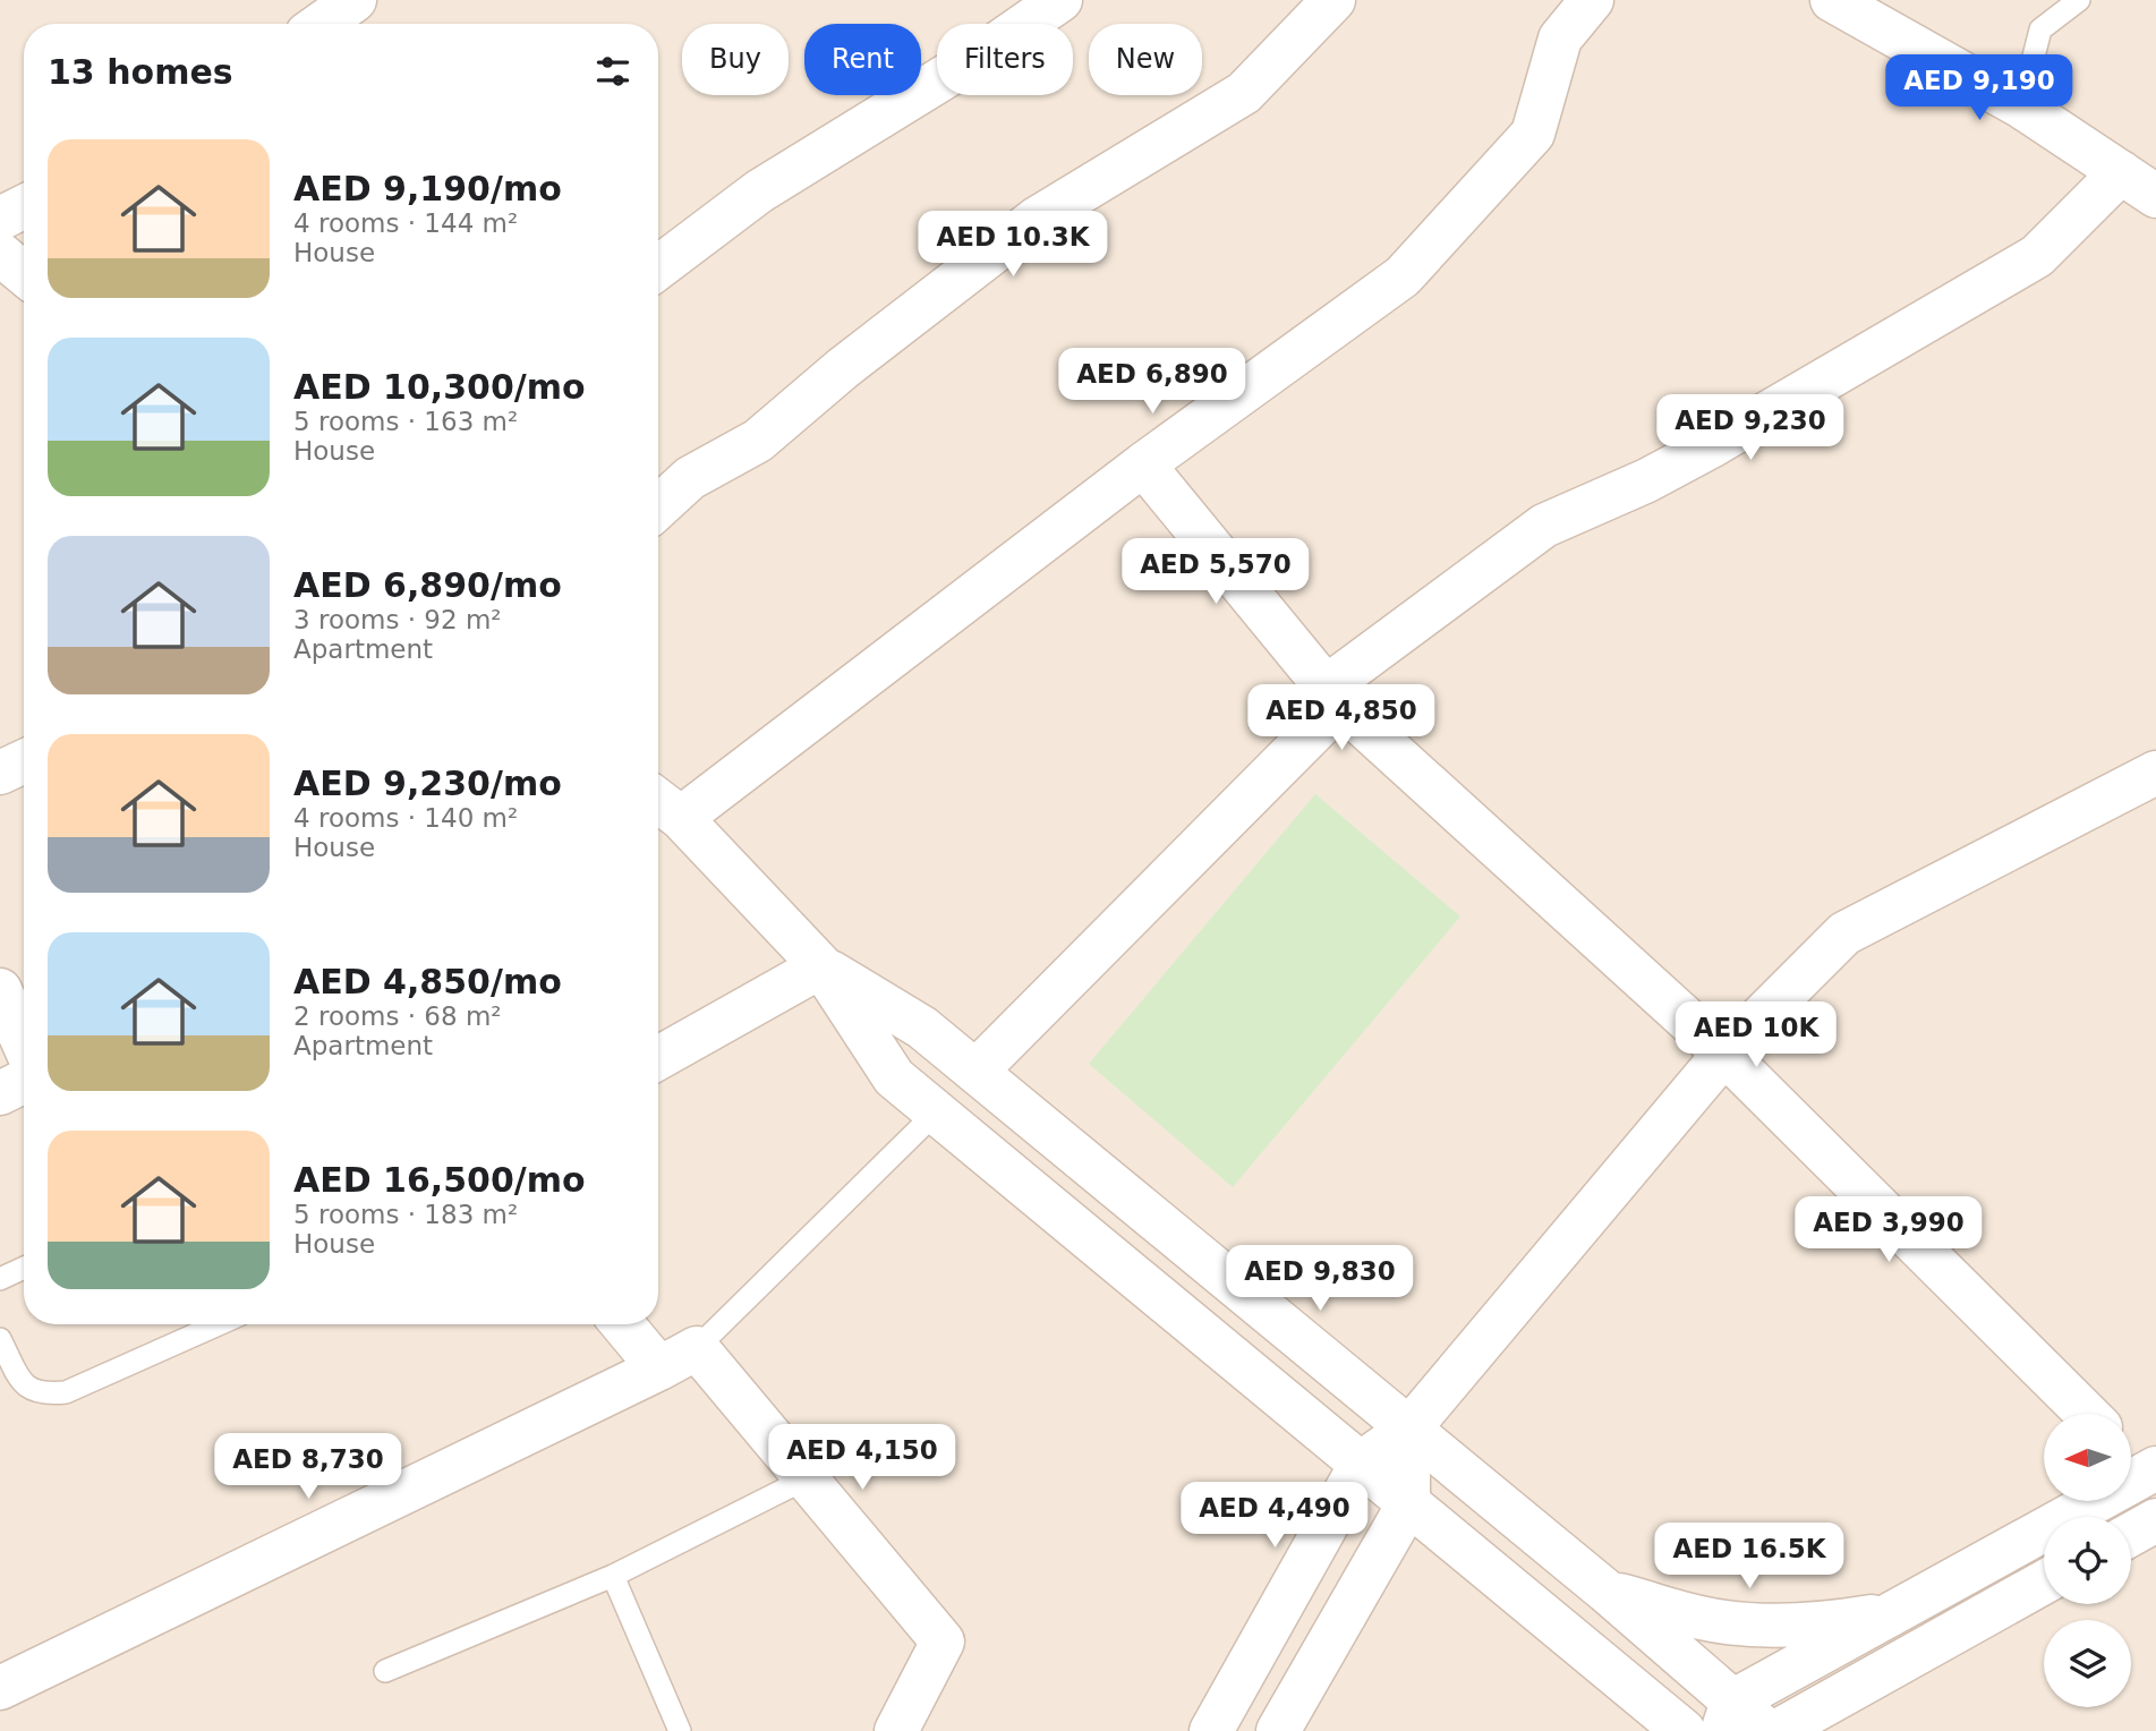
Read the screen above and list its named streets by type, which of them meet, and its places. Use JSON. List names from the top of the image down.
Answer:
{
  "north": "left",
  "page": {
    "chip": [
      "Buy",
      "Rent",
      "Filters",
      "New"
    ],
    "heading": "13 homes",
    "price": [
      "AED 9,190",
      "AED 10.3K",
      "AED 6,890",
      "AED 9,230",
      "AED 5,570",
      "AED 4,850",
      "AED 10K",
      "AED 3,990",
      "AED 9,830",
      "AED 4,150",
      "AED 8,730",
      "AED 4,490",
      "AED 16.5K"
    ],
    "list": [
      {
        "name": "AED 9,190/mo",
        "note": "4 rooms · 144 m² · House"
      },
      {
        "name": "AED 10,300/mo",
        "note": "5 rooms · 163 m² · House"
      },
      {
        "name": "AED 6,890/mo",
        "note": "3 rooms · 92 m² · Apartment"
      },
      {
        "name": "AED 9,230/mo",
        "note": "4 rooms · 140 m² · House"
      },
      {
        "name": "AED 4,850/mo",
        "note": "2 rooms · 68 m² · Apartment"
      },
      {
        "name": "AED 16,500/mo",
        "note": "5 rooms · 183 m² · House"
      }
    ]
  }
}
